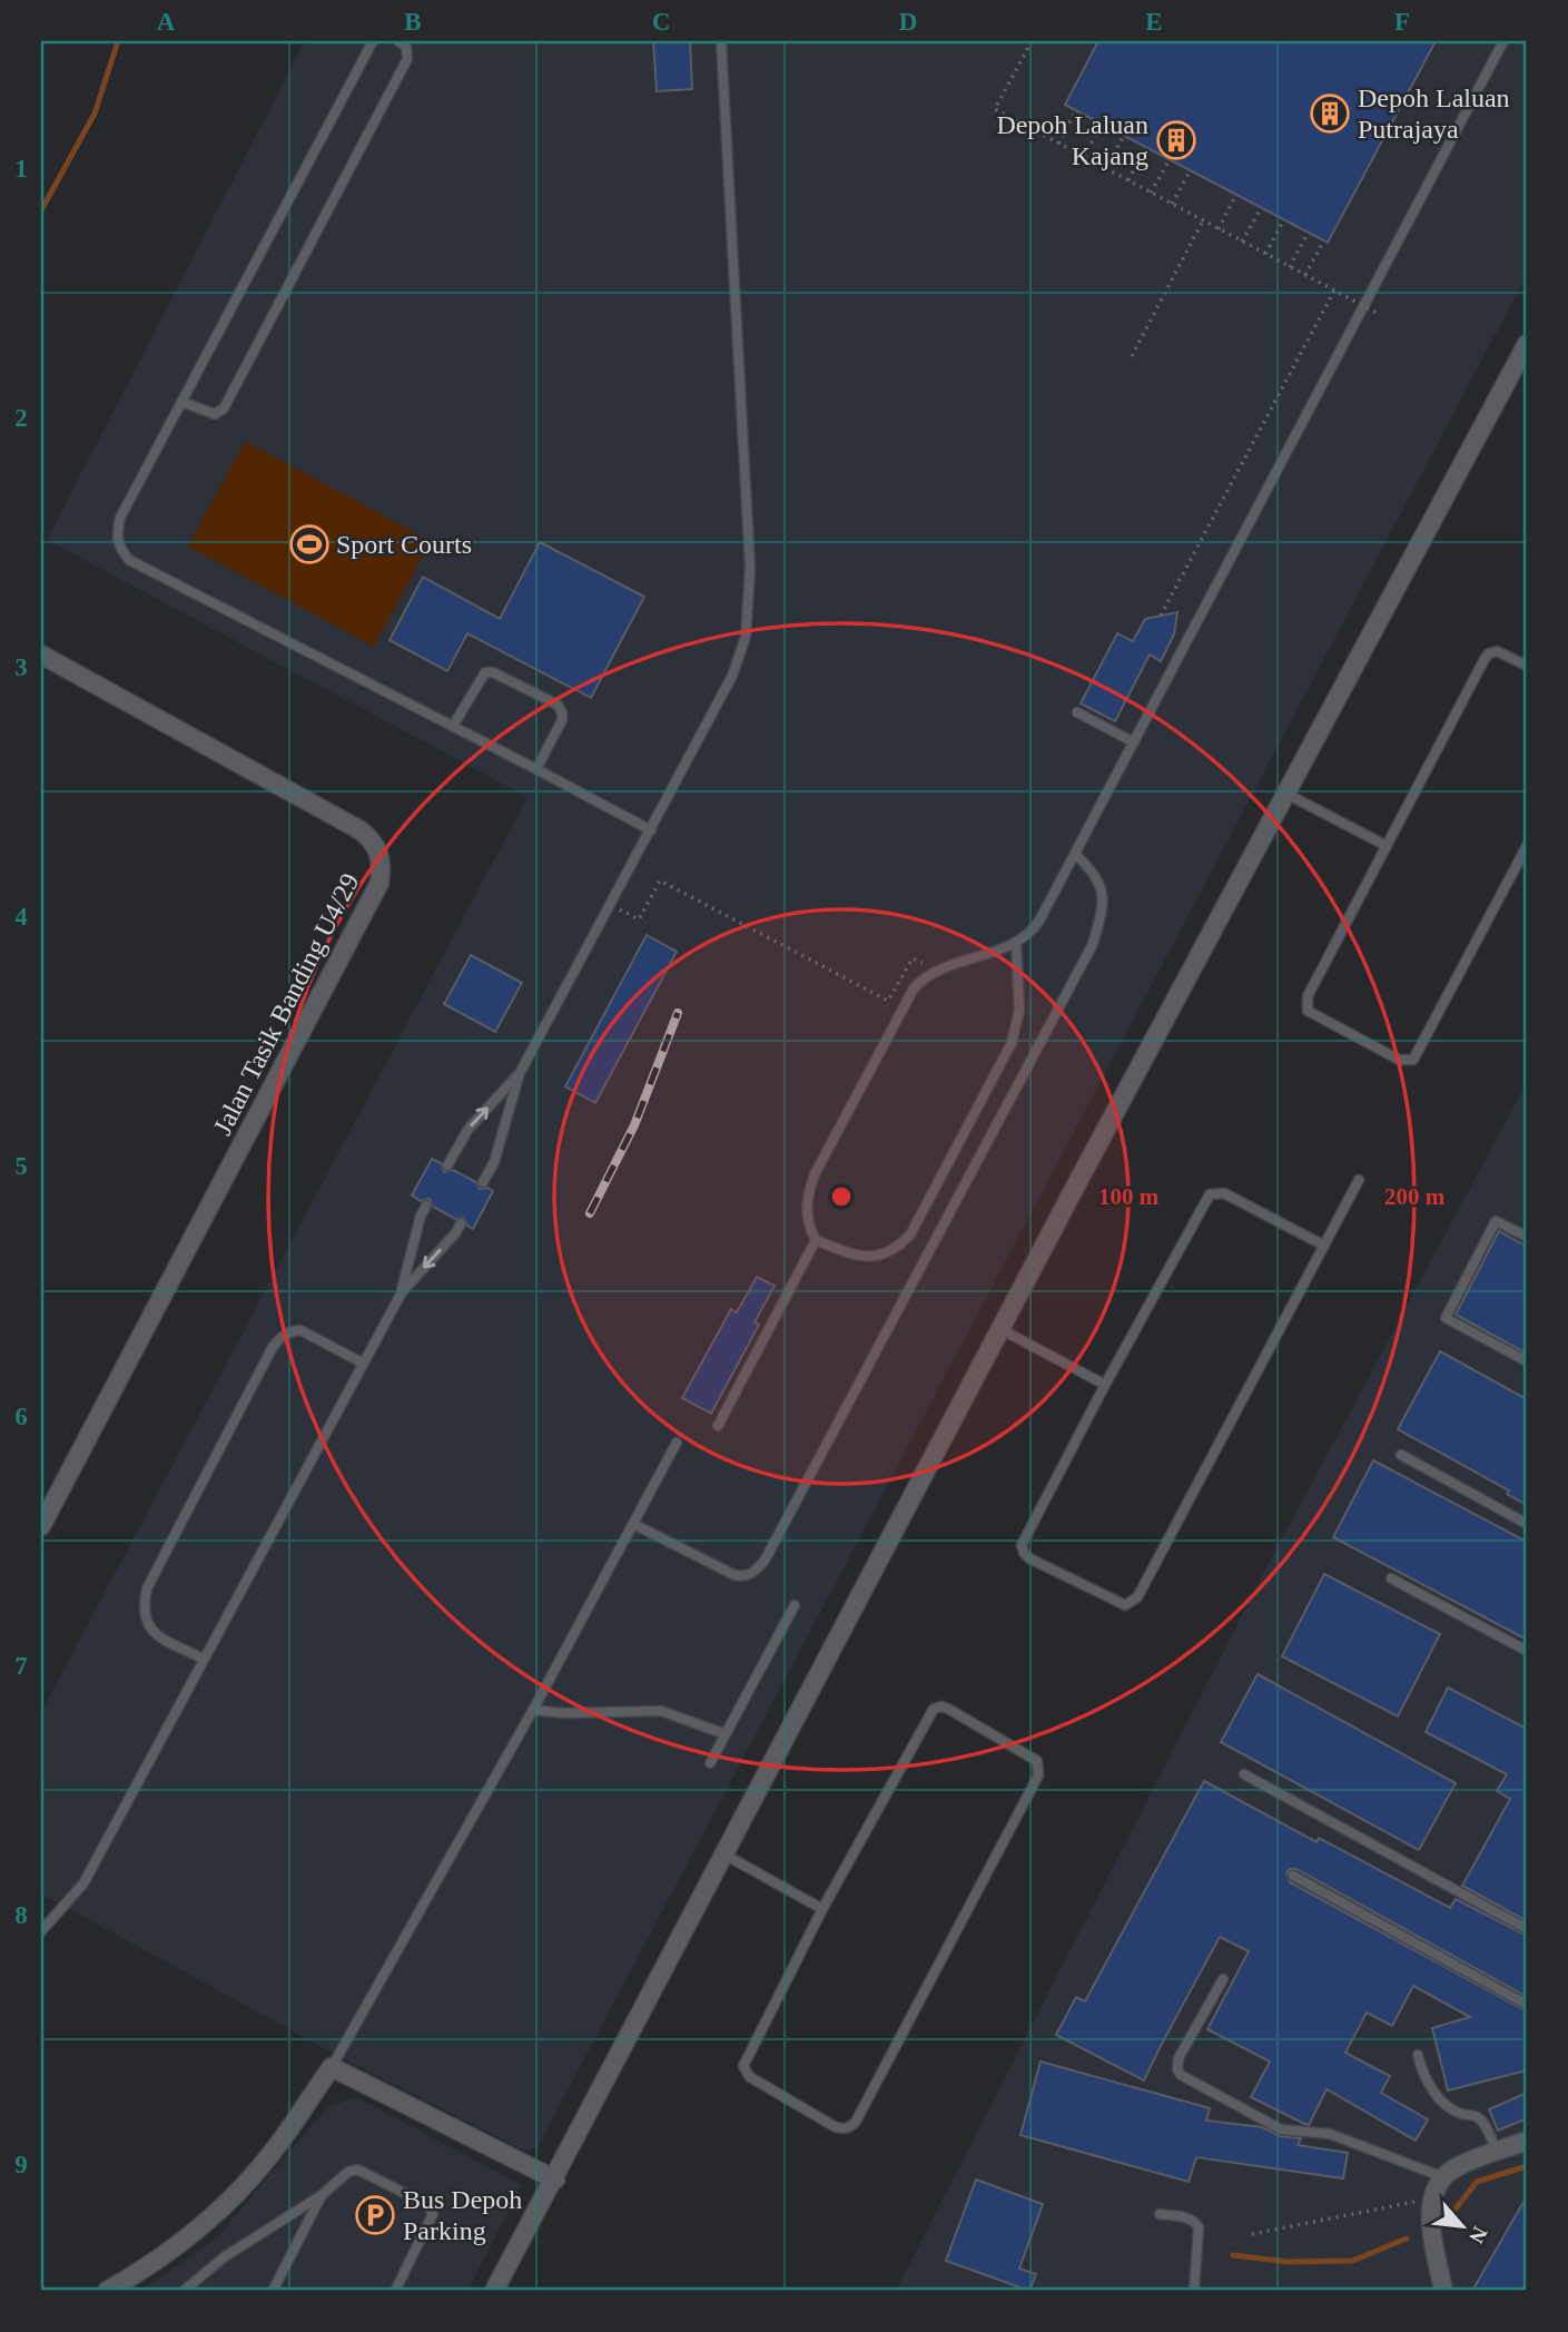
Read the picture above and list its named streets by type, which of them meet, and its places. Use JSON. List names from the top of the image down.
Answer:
{
  "streets": {
    "street": ["Jalan Tasik Banding U4/29"]
  },
  "places": {
    "building": ["Depoh Laluan Putrajaya", "Depoh Laluan Kajang"],
    "sports": ["Sport Courts"],
    "parking": ["Bus Depoh Parking"]
  },
  "north": "bottom right",
  "grid": {
    "columns": [
      "A",
      "B",
      "C",
      "D",
      "E",
      "F"
    ],
    "rows": [
      "1",
      "2",
      "3",
      "4",
      "5",
      "6",
      "7",
      "8",
      "9"
    ]
  },
  "rings": ["100 m", "200 m"]
}
